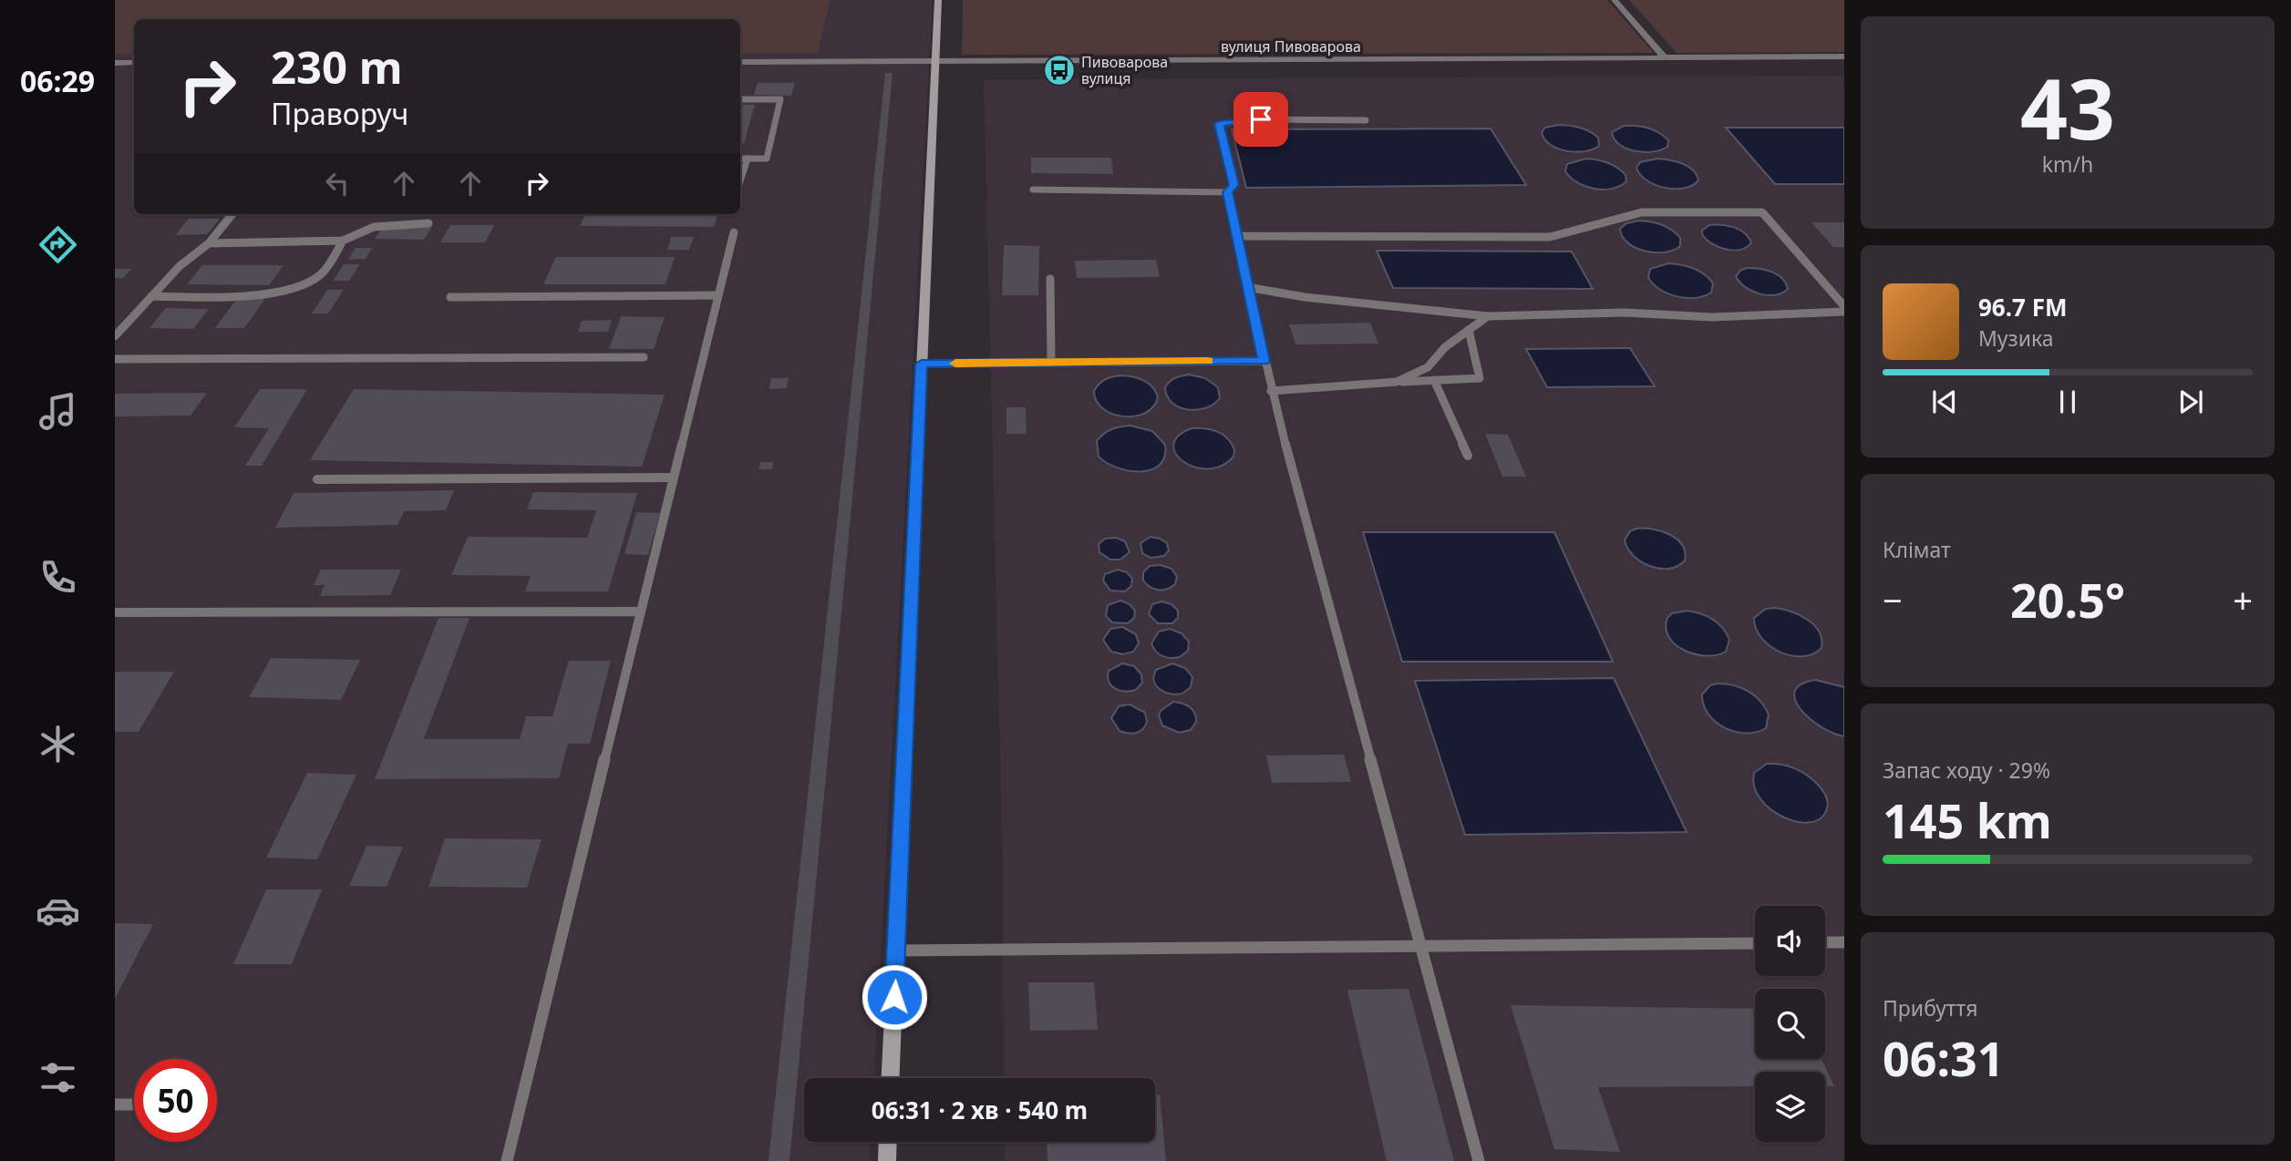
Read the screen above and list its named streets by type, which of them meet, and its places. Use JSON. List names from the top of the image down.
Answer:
{
  "streets": {
    "street": ["вулиця Пивоварова"]
  },
  "places": {
    "bus stop": ["Пивоварова вулиця"]
  },
  "page": {
    "tabs": "06:29",
    "tile": [
      ["43", "km/h"],
      "Клімат",
      ["Запас ходу · 29%", "145 km"],
      ["Прибуття", "06:31"]
    ],
    "turn": ["230 m", "Праворуч"],
    "song": ["96.7 FM", "Музика"],
    "heat": ["−", "20.5°", "+"],
    "limit": "50",
    "trip": "06:31 · 2 хв · 540 m"
  }
}
